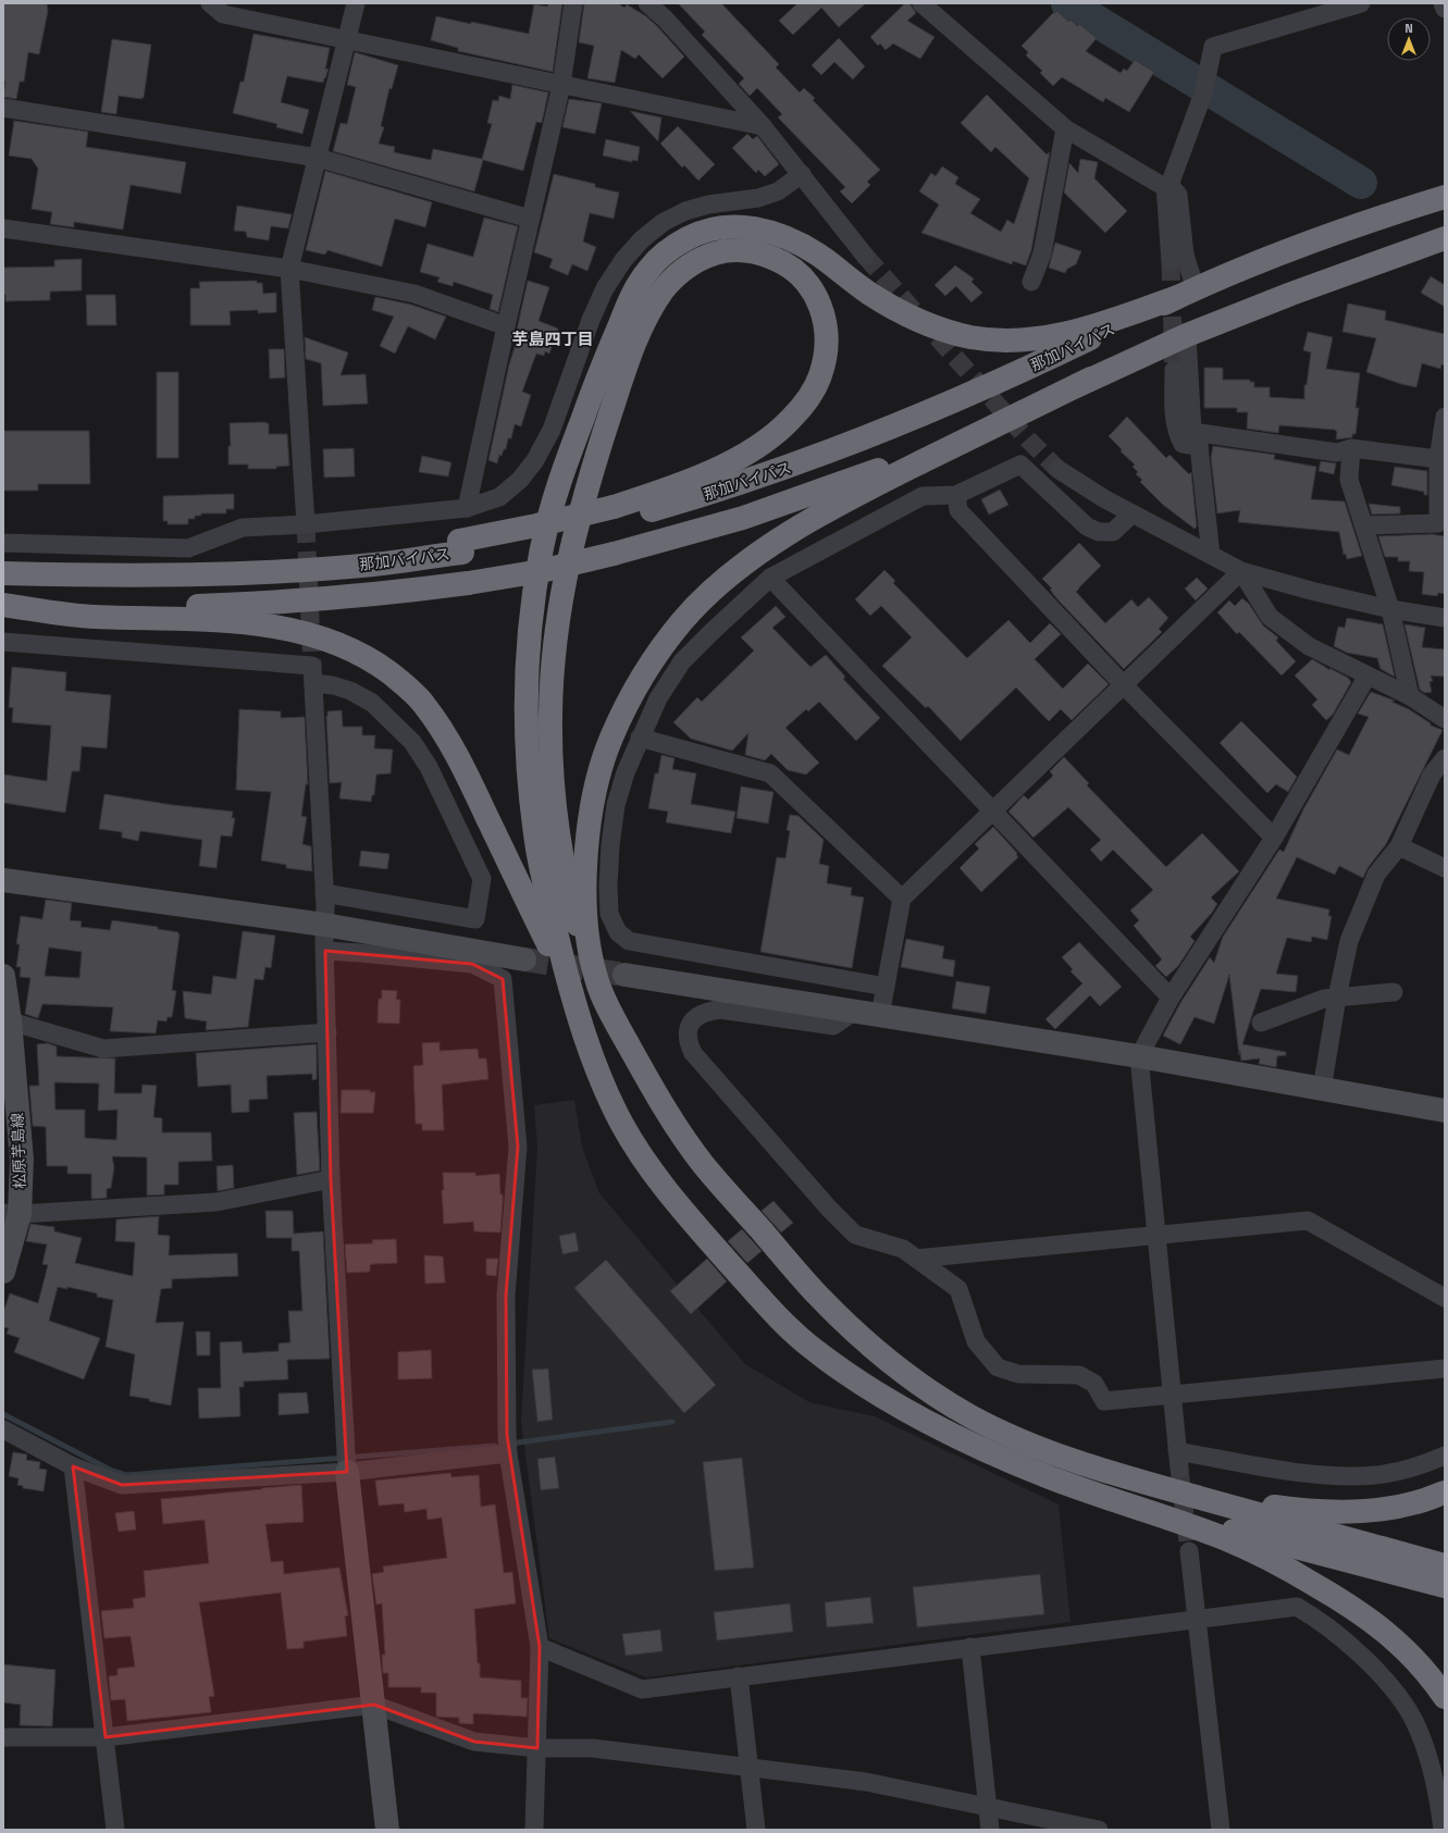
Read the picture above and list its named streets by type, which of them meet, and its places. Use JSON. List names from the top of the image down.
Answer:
{
  "streets": {
    "highway": ["那加バイパス"],
    "street": ["松原芋島線"]
  },
  "districts": ["芋島四丁目"],
  "north": "top"
}
